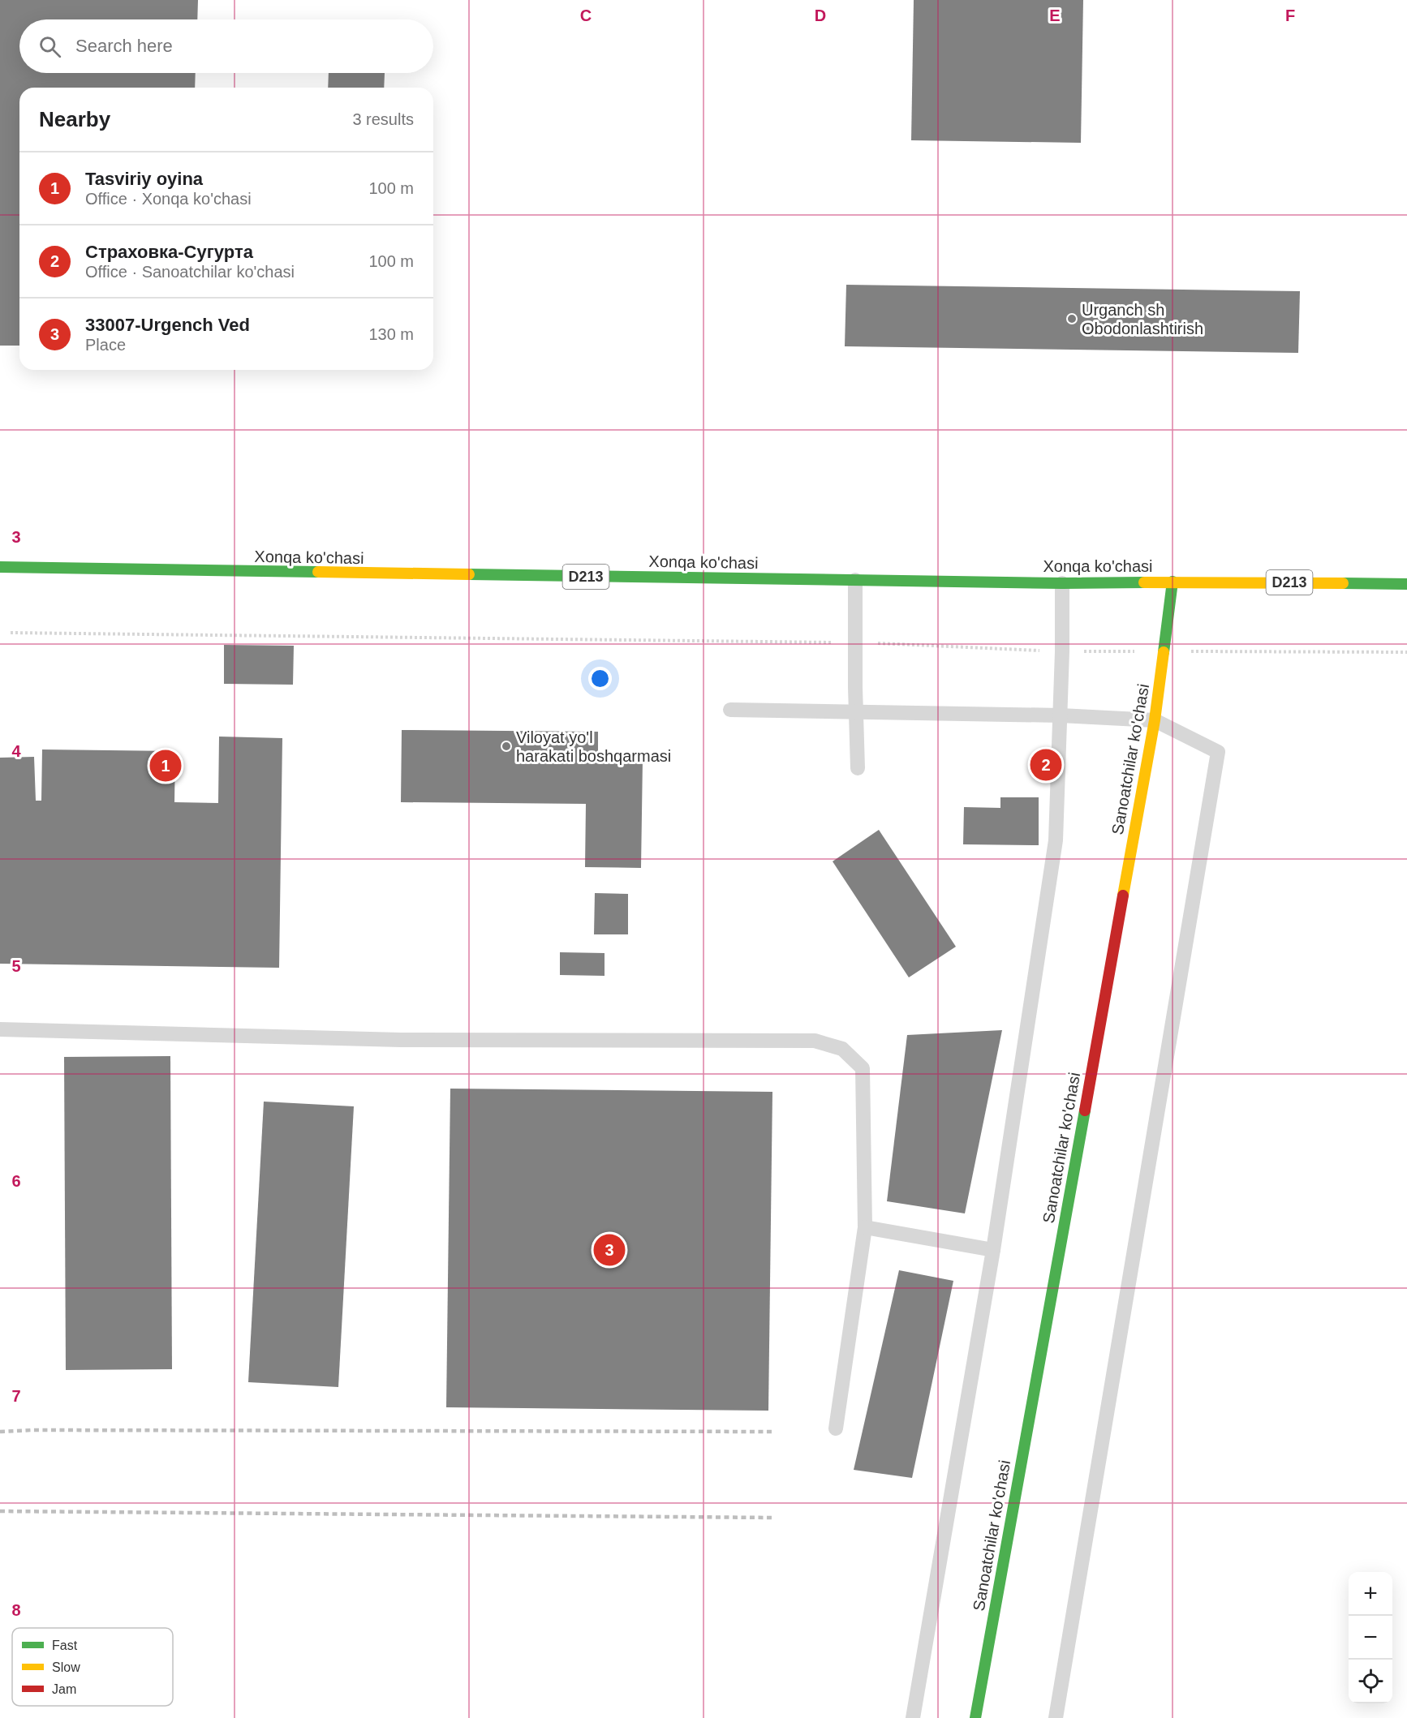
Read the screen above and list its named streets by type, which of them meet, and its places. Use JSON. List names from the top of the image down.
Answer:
{
  "streets": {
    "main road": ["Xonqa ko'chasi", "D213", "Sanoatchilar ko'chasi"]
  },
  "crossings": [
    ["Xonqa ko'chasi", "Sanoatchilar ko'chasi"]
  ],
  "places": ["Urganch sh Obodonlashtirish", "Viloyat yo'l harakati boshqarmasi"],
  "legend": ["Fast", "Slow", "Jam"],
  "page": {
    "search": "Search here",
    "heading": ["Nearby", "3 results"],
    "list": [
      {
        "mark": "1",
        "name": "Tasviriy oyina",
        "note": "Office · Xonqa ko'chasi",
        "value": "100 m"
      },
      {
        "mark": "2",
        "name": "Страховка-Сугурта",
        "note": "Office · Sanoatchilar ko'chasi",
        "value": "100 m"
      },
      {
        "mark": "3",
        "name": "33007-Urgench Ved",
        "note": "Place",
        "value": "130 m"
      }
    ],
    "pins": ["2", "1", "3"],
    "map_buttons": ["+", "−"]
  },
  "grid": {
    "columns": [
      "C",
      "D",
      "E",
      "F"
    ],
    "rows": [
      "3",
      "4",
      "5",
      "6",
      "7",
      "8"
    ]
  }
}
